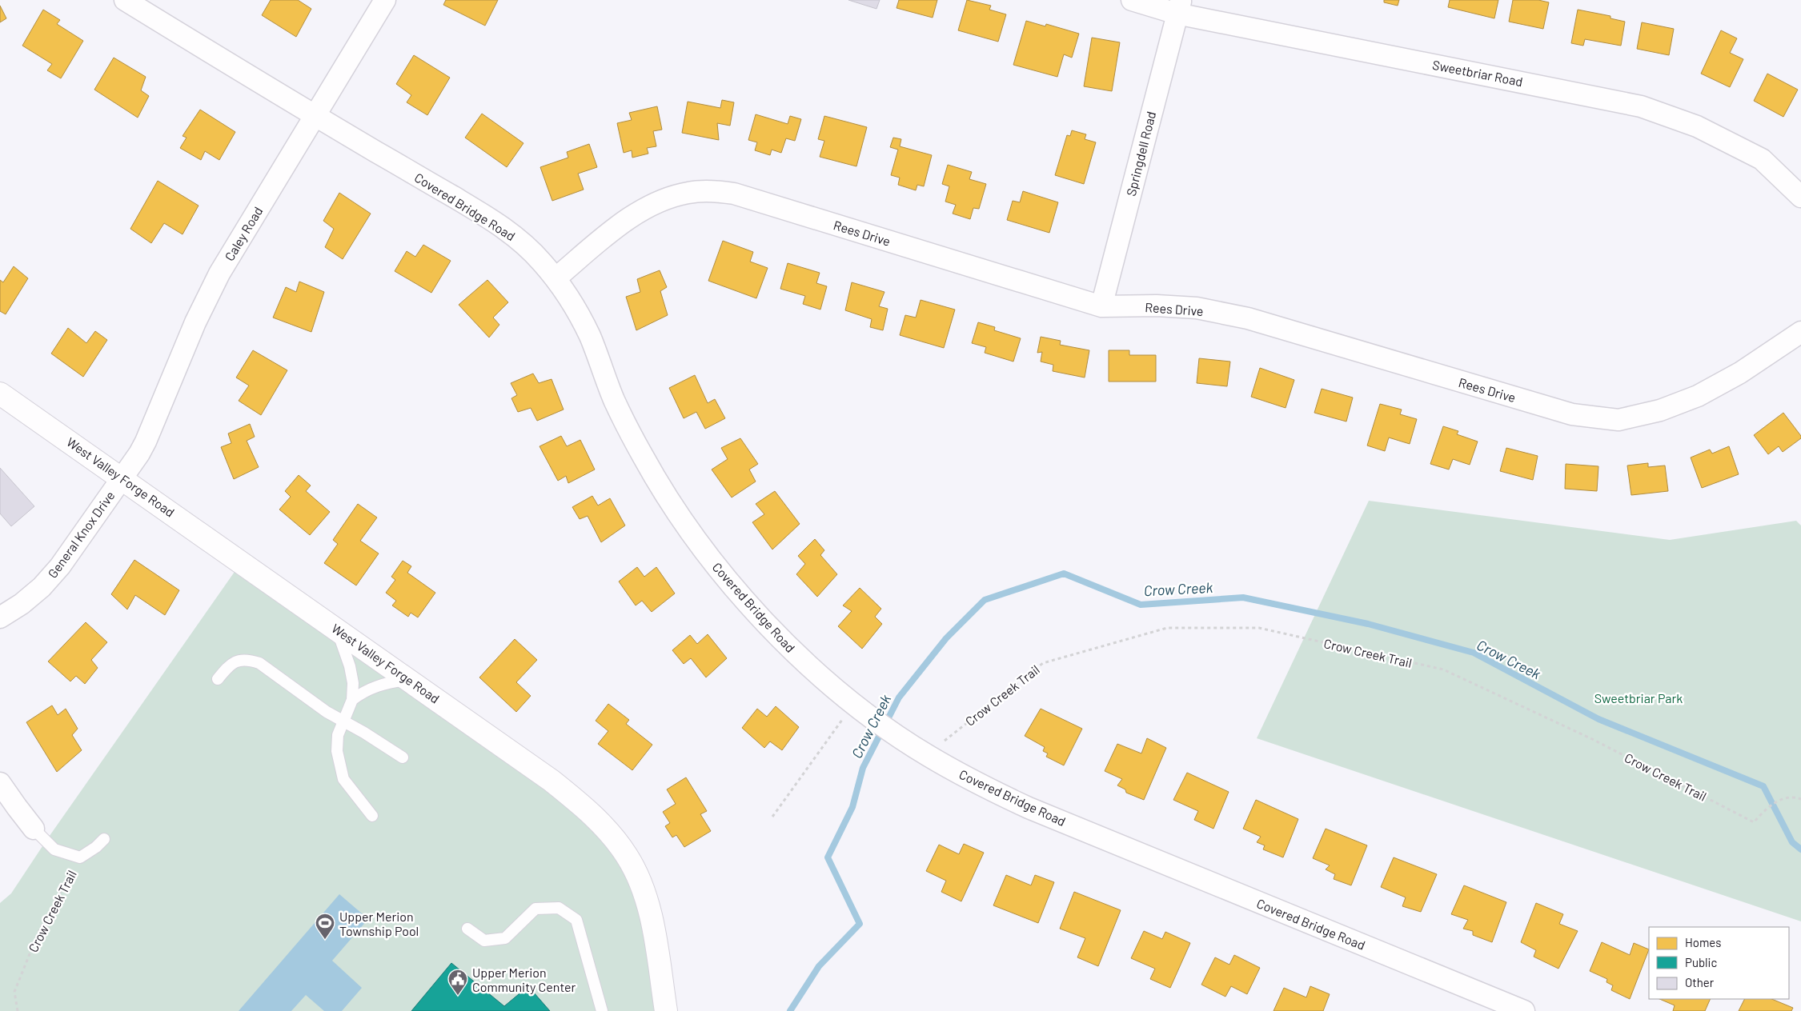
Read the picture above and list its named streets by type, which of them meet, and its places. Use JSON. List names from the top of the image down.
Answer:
{
  "streets": {
    "main road": ["West Valley Forge Road"],
    "street": [
      "Sweetbriar Road",
      "Springdell Road",
      "Covered Bridge Road",
      "Rees Drive",
      "Caley Road",
      "General Knox Drive"
    ],
    "path": ["Crow Creek Trail"]
  },
  "crossings": [
    ["Sweetbriar Road", "Springdell Road"],
    ["Springdell Road", "Rees Drive"],
    ["Covered Bridge Road", "Rees Drive"],
    ["Covered Bridge Road", "Caley Road"],
    ["Covered Bridge Road", "Crow Creek Trail"],
    ["Caley Road", "West Valley Forge Road"],
    ["Caley Road", "General Knox Drive"],
    ["West Valley Forge Road", "General Knox Drive"]
  ],
  "water": ["Crow Creek"],
  "parks": ["Sweetbriar Park"],
  "places": {
    "sports": ["Upper Merion Township Pool"],
    "public building": ["Upper Merion Community Center"]
  },
  "legend": ["Homes", "Public", "Other"]
}
